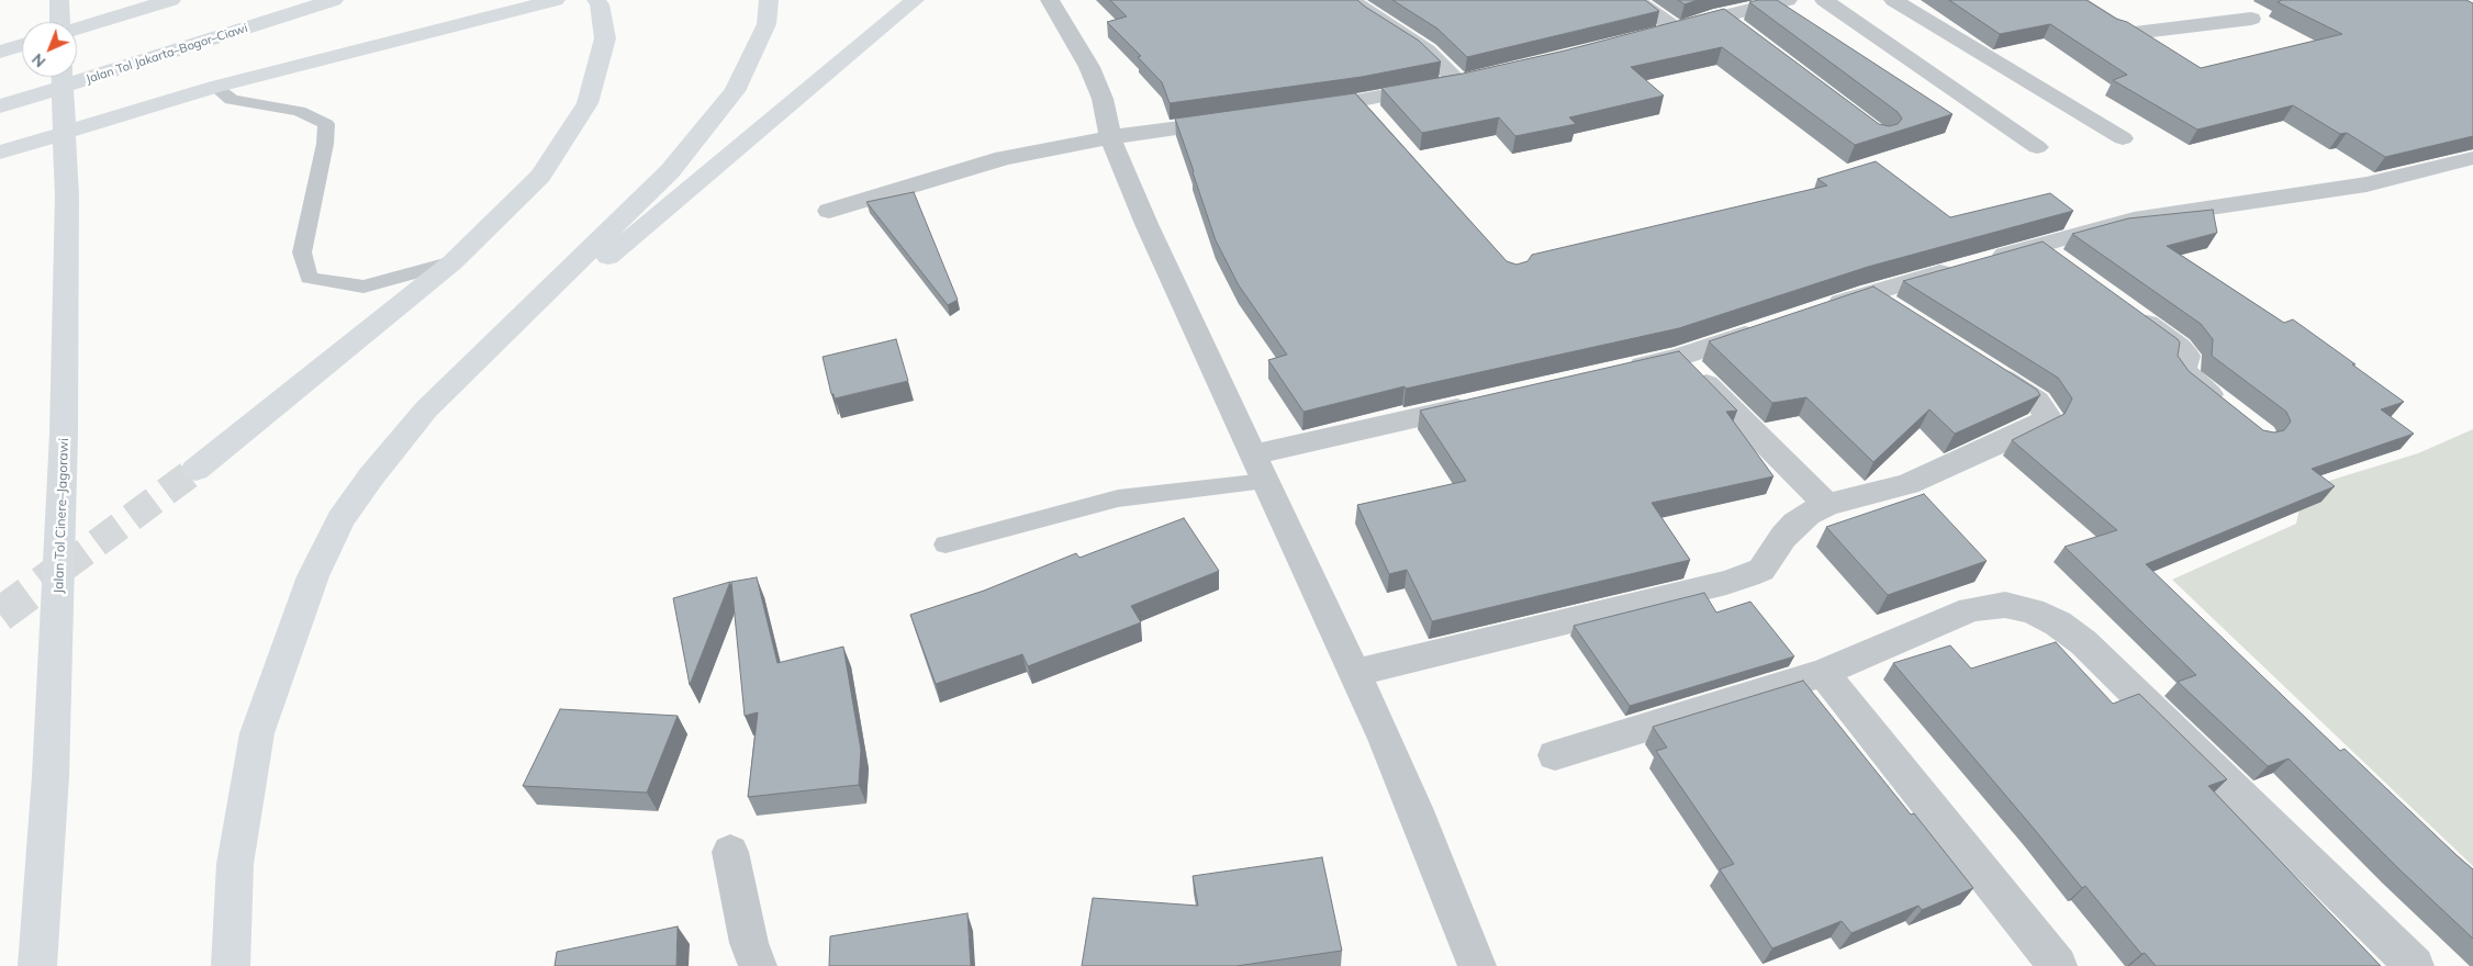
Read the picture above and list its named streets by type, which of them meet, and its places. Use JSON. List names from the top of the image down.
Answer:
{
  "streets": {
    "highway": ["Jalan Tol Jakarta–Bogor–Ciawi", "Jalan Tol Cinere–Jagorawi"]
  },
  "north": "bottom left"
}
